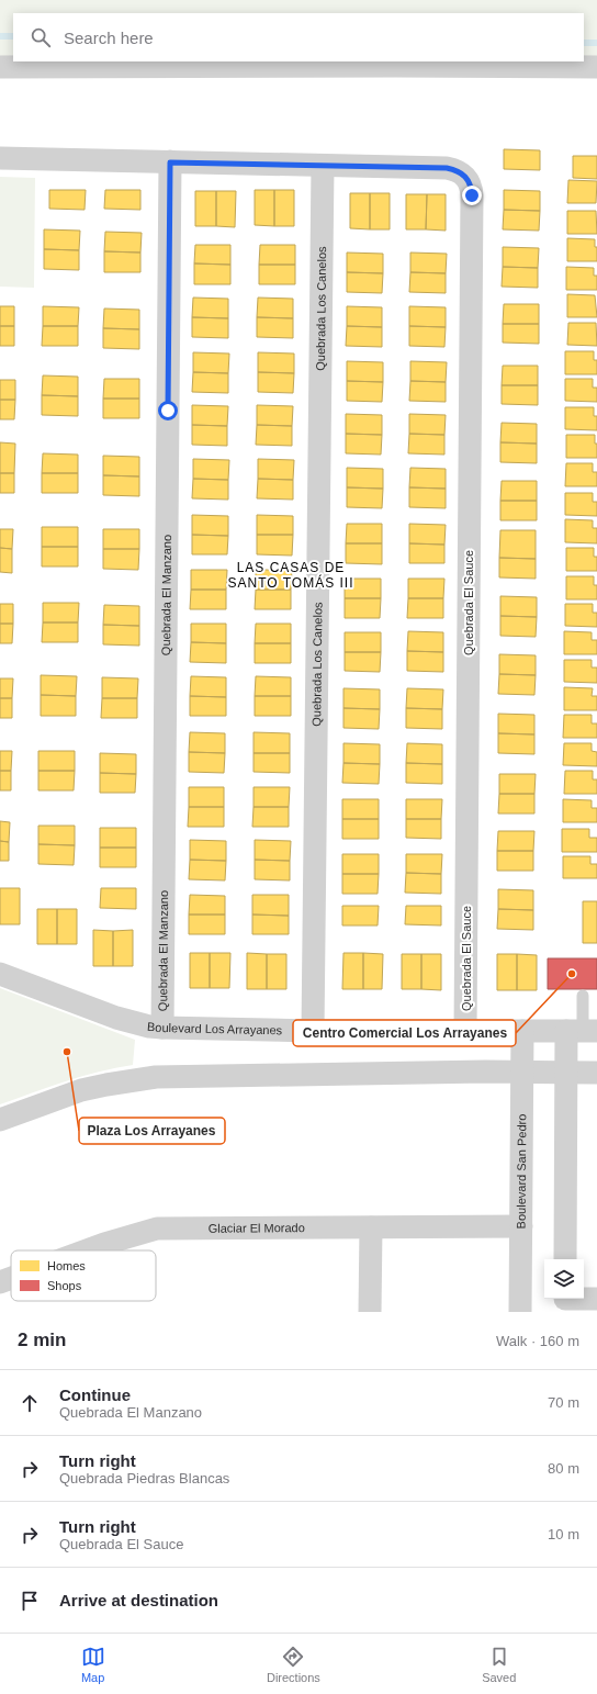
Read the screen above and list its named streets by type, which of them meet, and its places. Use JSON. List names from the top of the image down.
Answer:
{
  "streets": {
    "street": [
      "Quebrada Los Canelos",
      "Quebrada El Manzano",
      "Quebrada El Sauce",
      "Boulevard Los Arrayanes",
      "Boulevard San Pedro",
      "Glaciar El Morado"
    ]
  },
  "crossings": [
    ["Quebrada Los Canelos", "Quebrada El Sauce"],
    ["Quebrada Los Canelos", "Boulevard Los Arrayanes"],
    ["Quebrada El Manzano", "Boulevard Los Arrayanes"],
    ["Quebrada El Sauce", "Boulevard Los Arrayanes"],
    ["Boulevard Los Arrayanes", "Boulevard San Pedro"],
    ["Boulevard San Pedro", "Glaciar El Morado"]
  ],
  "districts": ["LAS CASAS DE SANTO TOMÁS III"],
  "places": ["Centro Comercial Los Arrayanes", "Plaza Los Arrayanes"],
  "legend": ["Homes", "Shops"],
  "page": {
    "search": "Search here",
    "heading": ["2 min", "Walk · 160 m"],
    "list": [
      ["Continue", "Quebrada El Manzano", "70 m"],
      ["Turn right", "Quebrada Piedras Blancas", "80 m"],
      ["Turn right", "Quebrada El Sauce", "10 m"],
      "Arrive at destination"
    ],
    "nav": ["Map", "Directions", "Saved"]
  }
}
